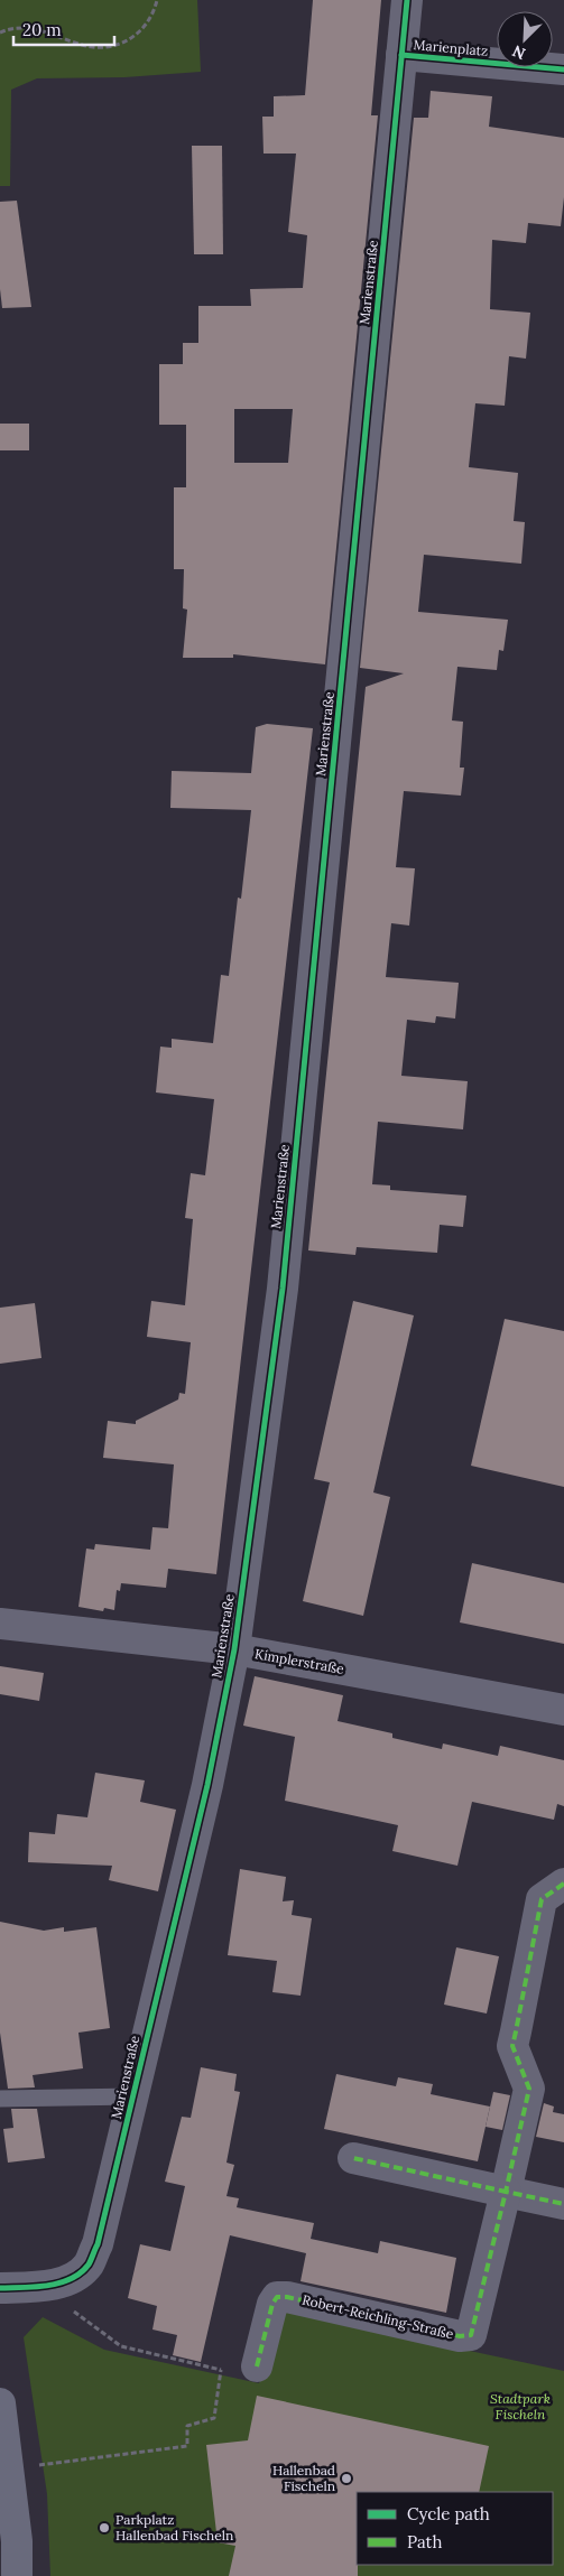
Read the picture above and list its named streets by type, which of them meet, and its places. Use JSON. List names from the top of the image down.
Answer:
{
  "streets": {
    "street": [
      "Marienplatz",
      "Marienstraße",
      "Kimplerstraße",
      "Robert-Reichling-Straße"
    ]
  },
  "crossings": [
    ["Marienplatz", "Marienstraße"],
    ["Marienstraße", "Kimplerstraße"]
  ],
  "parks": ["Stadtpark Fischeln"],
  "places": ["Hallenbad Fischeln", "Parkplatz Hallenbad Fischeln"],
  "legend": ["Cycle path", "Path"],
  "scale_bar": "20 m",
  "north": "bottom left"
}
